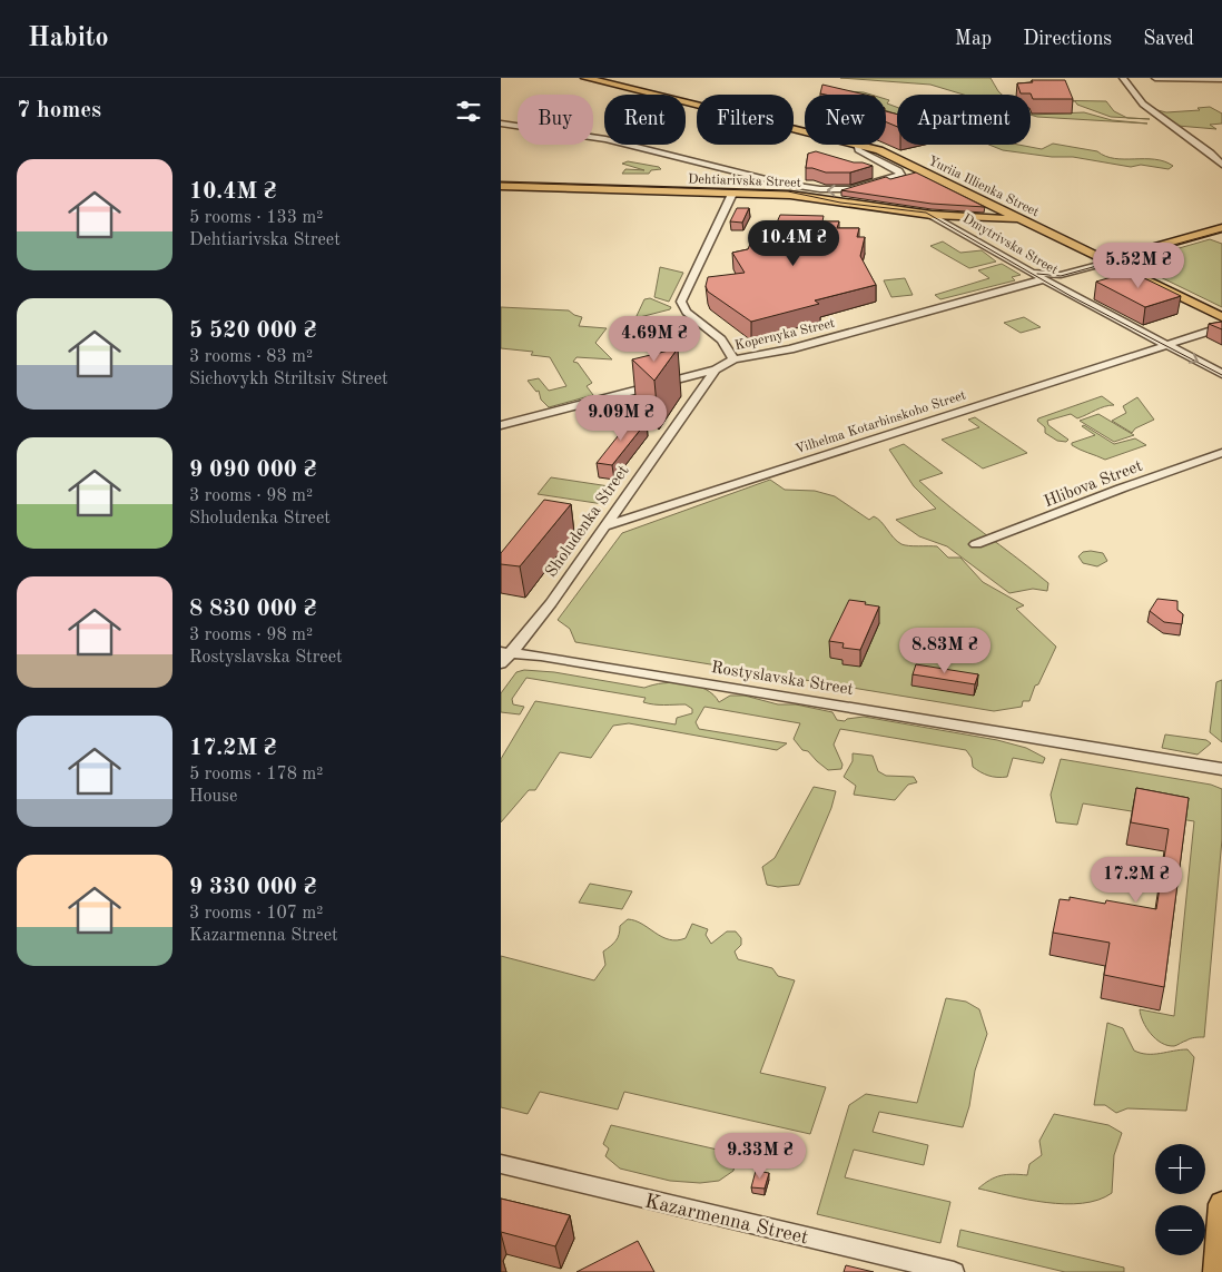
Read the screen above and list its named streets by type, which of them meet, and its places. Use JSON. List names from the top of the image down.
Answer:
{
  "streets": {
    "main road": ["Dehtiarivska Street", "Yuriia Illienka Street"],
    "street": [
      "Dmytrivska Street",
      "Kopernyka Street",
      "Vilhelma Kotarbinskoho Street",
      "Hlibova Street",
      "Sholudenka Street",
      "Rostyslavska Street",
      "Kazarmenna Street"
    ]
  },
  "crossings": [
    ["Dehtiarivska Street", "Yuriia Illienka Street"],
    ["Dehtiarivska Street", "Dmytrivska Street"],
    ["Dmytrivska Street", "Kopernyka Street"],
    ["Dmytrivska Street", "Vilhelma Kotarbinskoho Street"],
    ["Kopernyka Street", "Sholudenka Street"],
    ["Vilhelma Kotarbinskoho Street", "Sholudenka Street"],
    ["Sholudenka Street", "Rostyslavska Street"]
  ],
  "page": {
    "header": "Habito",
    "nav": ["Map", "Directions", "Saved"],
    "heading": "7 homes",
    "chip": [
      "Buy",
      "Rent",
      "Filters",
      "New",
      "Apartment"
    ],
    "list": [
      {
        "name": "10.4M ₴",
        "note": "5 rooms · 133 m² · Dehtiarivska Street"
      },
      {
        "name": "5 520 000 ₴",
        "note": "3 rooms · 83 m² · Sichovykh Striltsiv Street"
      },
      {
        "name": "9 090 000 ₴",
        "note": "3 rooms · 98 m² · Sholudenka Street"
      },
      {
        "name": "8 830 000 ₴",
        "note": "3 rooms · 98 m² · Rostyslavska Street"
      },
      {
        "name": "17.2M ₴",
        "note": "5 rooms · 178 m² · House"
      },
      {
        "name": "9 330 000 ₴",
        "note": "3 rooms · 107 m² · Kazarmenna Street"
      }
    ],
    "price": [
      "10.4M ₴",
      "5.52M ₴",
      "4.69M ₴",
      "9.09M ₴",
      "8.83M ₴",
      "17.2M ₴",
      "9.33M ₴"
    ],
    "map_buttons": ["+", "−"]
  }
}
